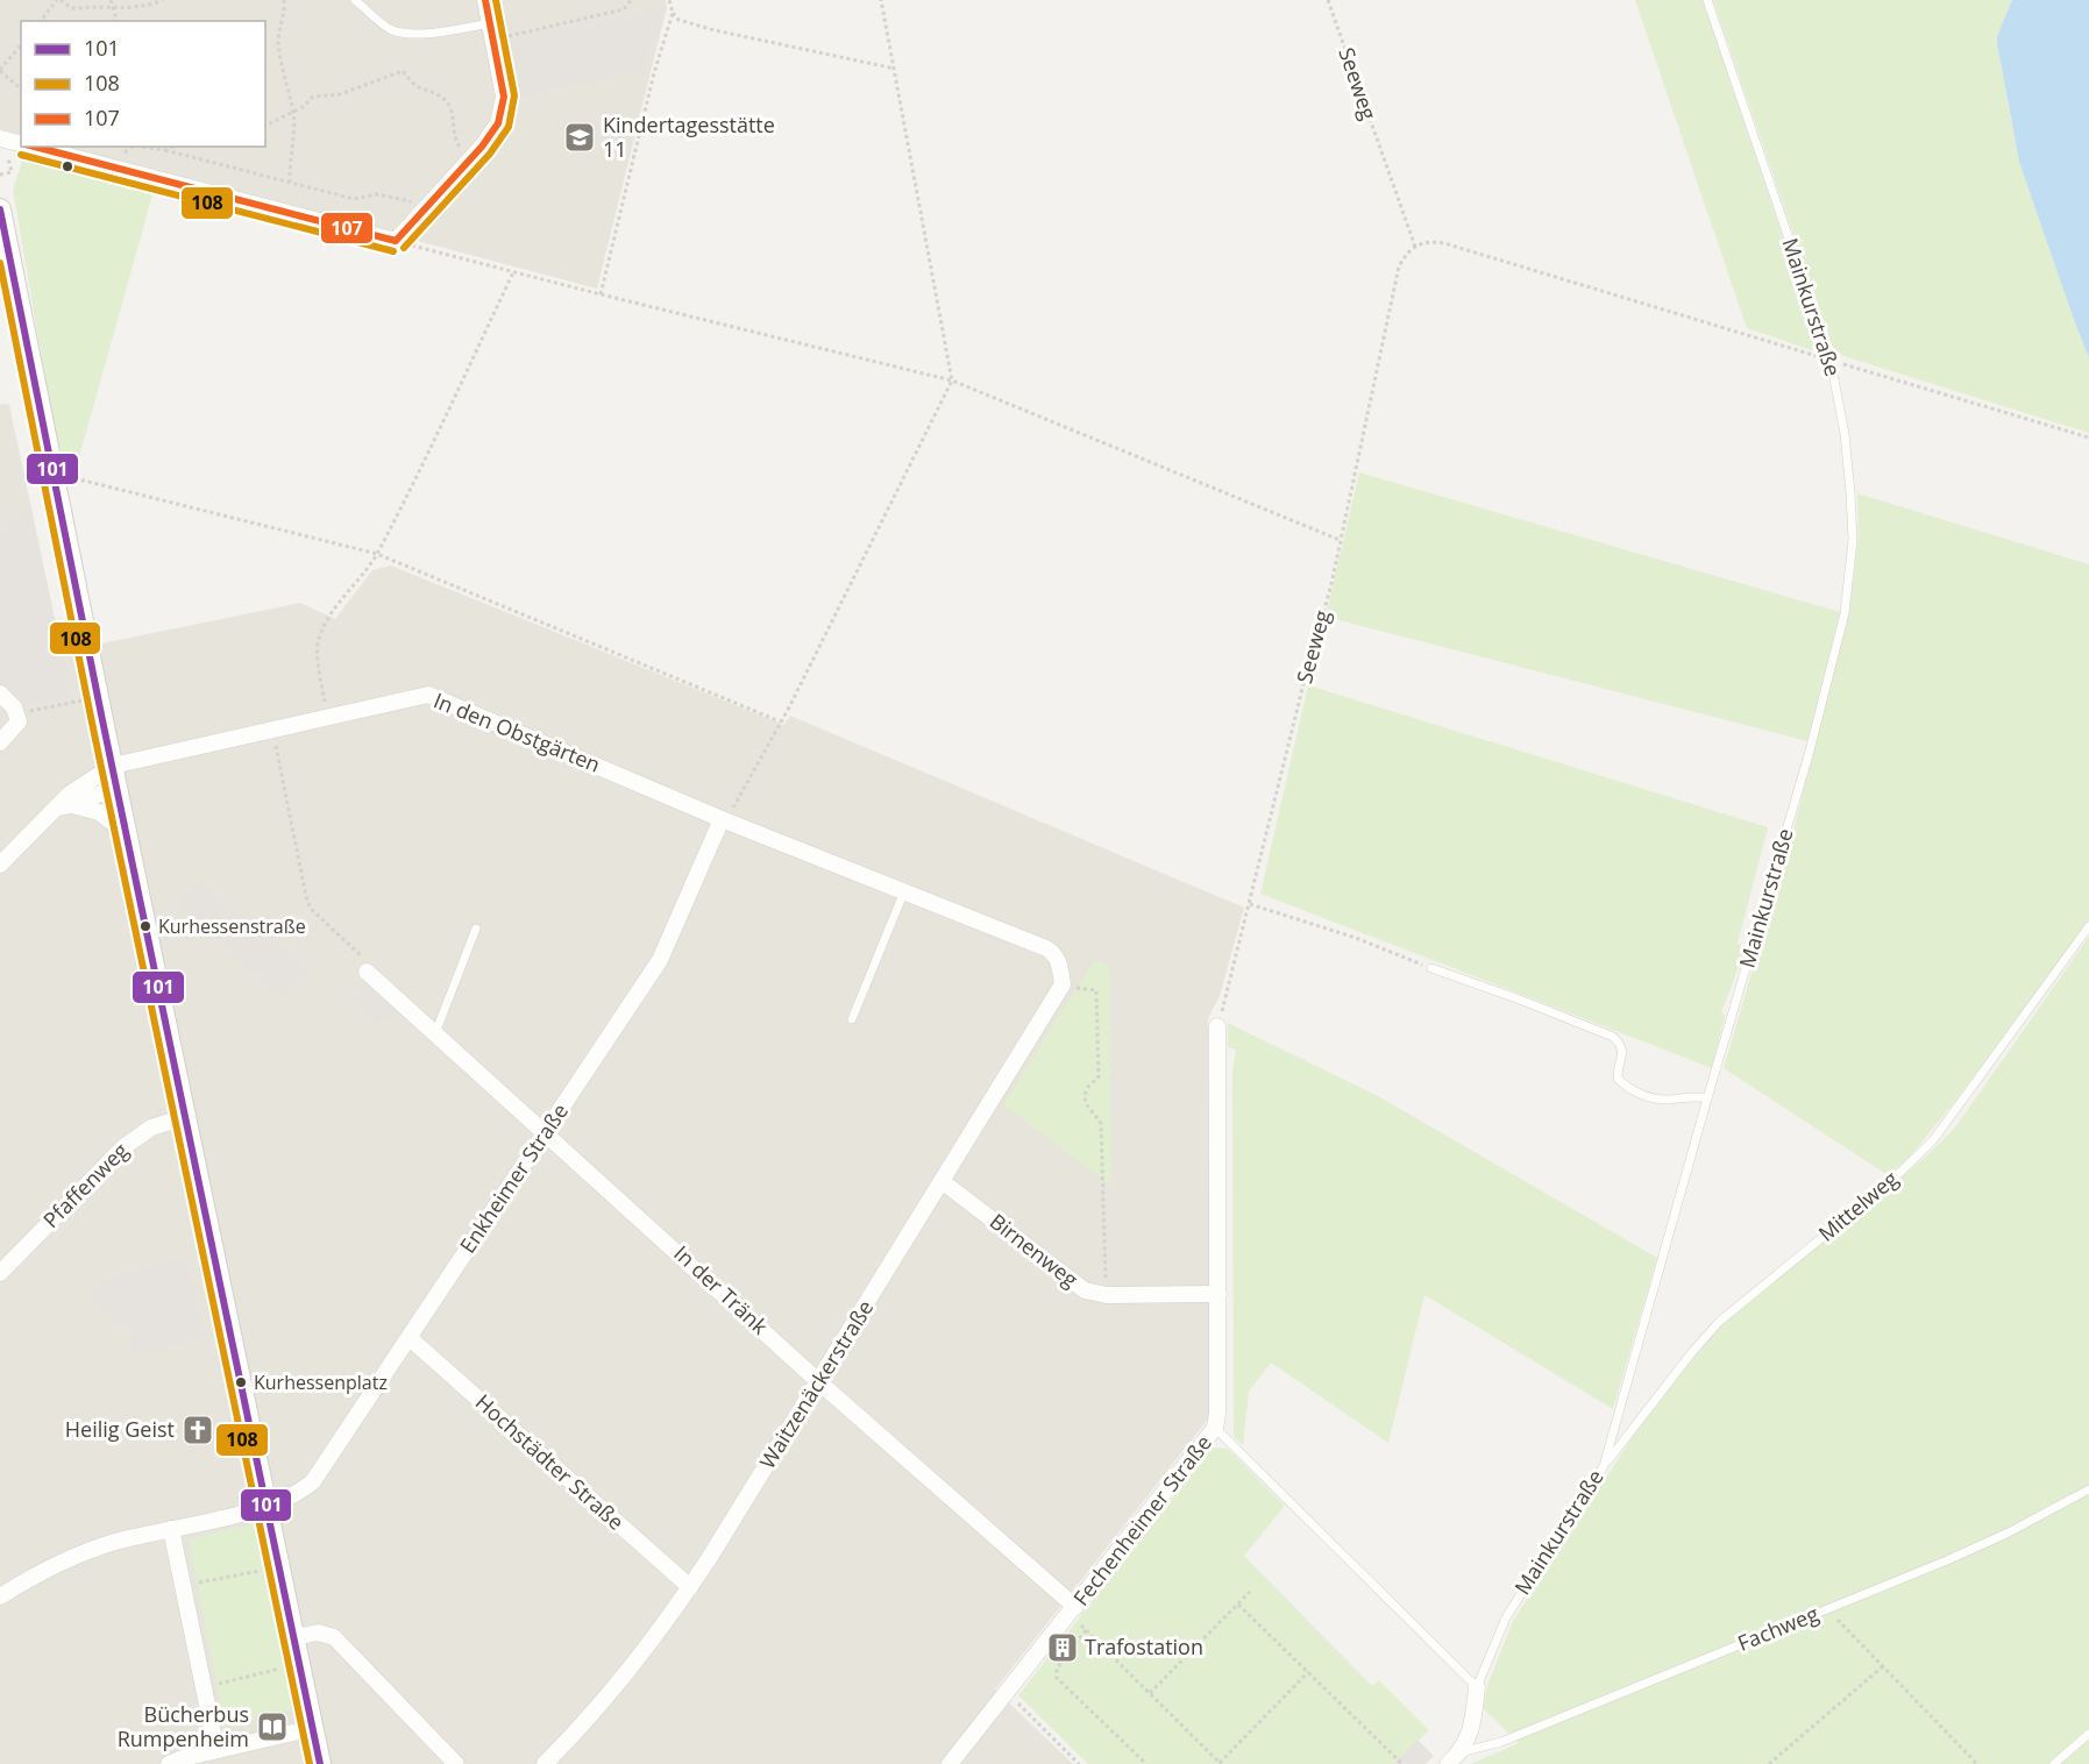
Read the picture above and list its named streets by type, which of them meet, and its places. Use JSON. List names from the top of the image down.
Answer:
{
  "streets": {
    "street": [
      "Mainkurstraße",
      "In den Obstgärten",
      "Enkheimer Straße",
      "Pfaffenweg",
      "Birnenweg",
      "In der Tränk",
      "Waitzenäckerstraße",
      "Hochstädter Straße",
      "Fechenheimer Straße"
    ],
    "lane": ["Mittelweg", "Fachweg"],
    "path": ["Seeweg"]
  },
  "crossings": [
    ["Seeweg", "Fechenheimer Straße"],
    ["Mainkurstraße", "Mittelweg"],
    ["Mainkurstraße", "Fachweg"],
    ["In den Obstgärten", "Enkheimer Straße"],
    ["In den Obstgärten", "Waitzenäckerstraße"],
    ["Enkheimer Straße", "In der Tränk"],
    ["Enkheimer Straße", "Hochstädter Straße"],
    ["Birnenweg", "Waitzenäckerstraße"],
    ["Birnenweg", "Fechenheimer Straße"],
    ["In der Tränk", "Waitzenäckerstraße"],
    ["In der Tränk", "Fechenheimer Straße"],
    ["Waitzenäckerstraße", "Hochstädter Straße"]
  ],
  "places": {
    "school or university": ["Kindertagesstätte 11"],
    "other": ["Kurhessenstraße", "Kurhessenplatz"],
    "church": ["Heilig Geist"],
    "building": ["Trafostation"],
    "library": ["Bücherbus Rumpenheim"]
  },
  "lines": ["transit line 108", "transit line 107", "transit line 101"],
  "legend": ["101", "108", "107"]
}
